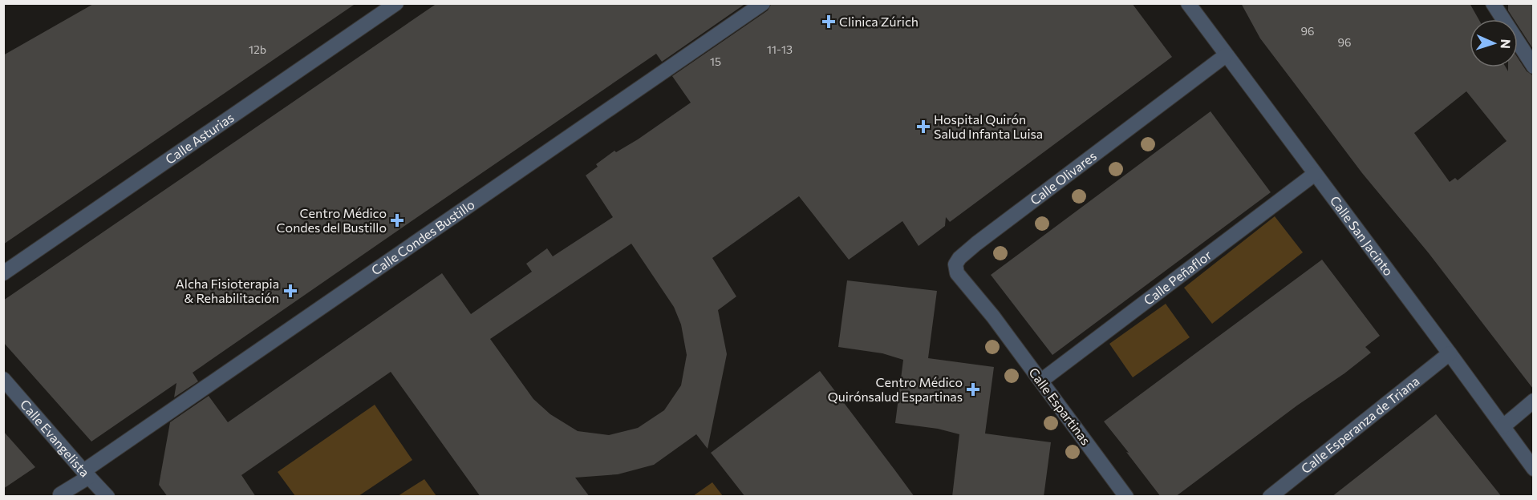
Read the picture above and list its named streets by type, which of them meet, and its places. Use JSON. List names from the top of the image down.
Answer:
{
  "streets": {
    "street": [
      "Calle Asturias",
      "Calle Olivares",
      "Calle San Jacinto",
      "Calle Condes Bustillo",
      "Calle Peñaflor",
      "Calle Espartinas",
      "Calle Esperanza de Triana",
      "Calle Evangelista"
    ]
  },
  "crossings": [
    ["Calle Olivares", "Calle San Jacinto"],
    ["Calle Olivares", "Calle Espartinas"],
    ["Calle San Jacinto", "Calle Peñaflor"],
    ["Calle San Jacinto", "Calle Esperanza de Triana"],
    ["Calle Condes Bustillo", "Calle Evangelista"],
    ["Calle Peñaflor", "Calle Espartinas"]
  ],
  "places": {
    "health": [
      "Clinica Zúrich",
      "Hospital Quirón Salud Infanta Luisa",
      "Centro Médico Condes del Bustillo",
      "Alcha Fisioterapia & Rehabilitación",
      "Centro Médico Quirónsalud Espartinas"
    ]
  },
  "house_numbers": [
    "96",
    "96",
    "12b",
    "11-13",
    "15"
  ],
  "north": "right"
}
